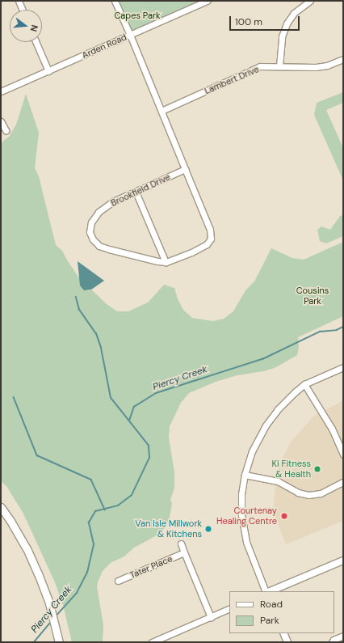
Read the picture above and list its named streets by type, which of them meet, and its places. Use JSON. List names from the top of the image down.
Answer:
{
  "streets": {
    "street": [
      "Arden Road",
      "Lambert Drive",
      "Brookfield Drive",
      "Tater Place"
    ]
  },
  "crossings": [
    ["Arden Road", "Brookfield Drive"],
    ["Lambert Drive", "Brookfield Drive"]
  ],
  "water": ["Piercy Creek"],
  "parks": ["Capes Park", "Cousins Park"],
  "places": ["Ki Fitness & Health", "Courtenay Healing Centre", "Van Isle Millwork & Kitchens"],
  "legend": ["Road", "Park"],
  "scale_bar": "100 m",
  "north": "right"
}
